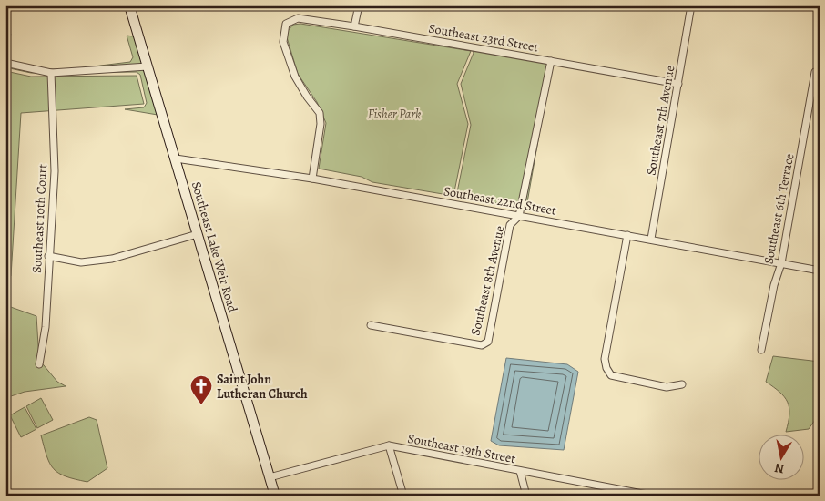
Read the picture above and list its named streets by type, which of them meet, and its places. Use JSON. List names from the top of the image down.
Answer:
{
  "streets": {
    "main road": ["Southeast Lake Weir Road"],
    "street": [
      "Southeast 23rd Street",
      "Southeast 7th Avenue",
      "Southeast 22nd Street",
      "Southeast 6th Terrace",
      "Southeast 10th Court",
      "Southeast 8th Avenue",
      "Southeast 19th Street"
    ]
  },
  "crossings": [
    ["Southeast 23rd Street", "Southeast 7th Avenue"],
    ["Southeast 23rd Street", "Southeast 22nd Street"],
    ["Southeast 23rd Street", "Southeast 8th Avenue"],
    ["Southeast 7th Avenue", "Southeast 22nd Street"],
    ["Southeast 22nd Street", "Southeast 6th Terrace"],
    ["Southeast 22nd Street", "Southeast Lake Weir Road"],
    ["Southeast 22nd Street", "Southeast 8th Avenue"],
    ["Southeast Lake Weir Road", "Southeast 19th Street"]
  ],
  "parks": ["Fisher Park"],
  "places": {
    "church": ["Saint John Lutheran Church"]
  },
  "north": "bottom"
}
